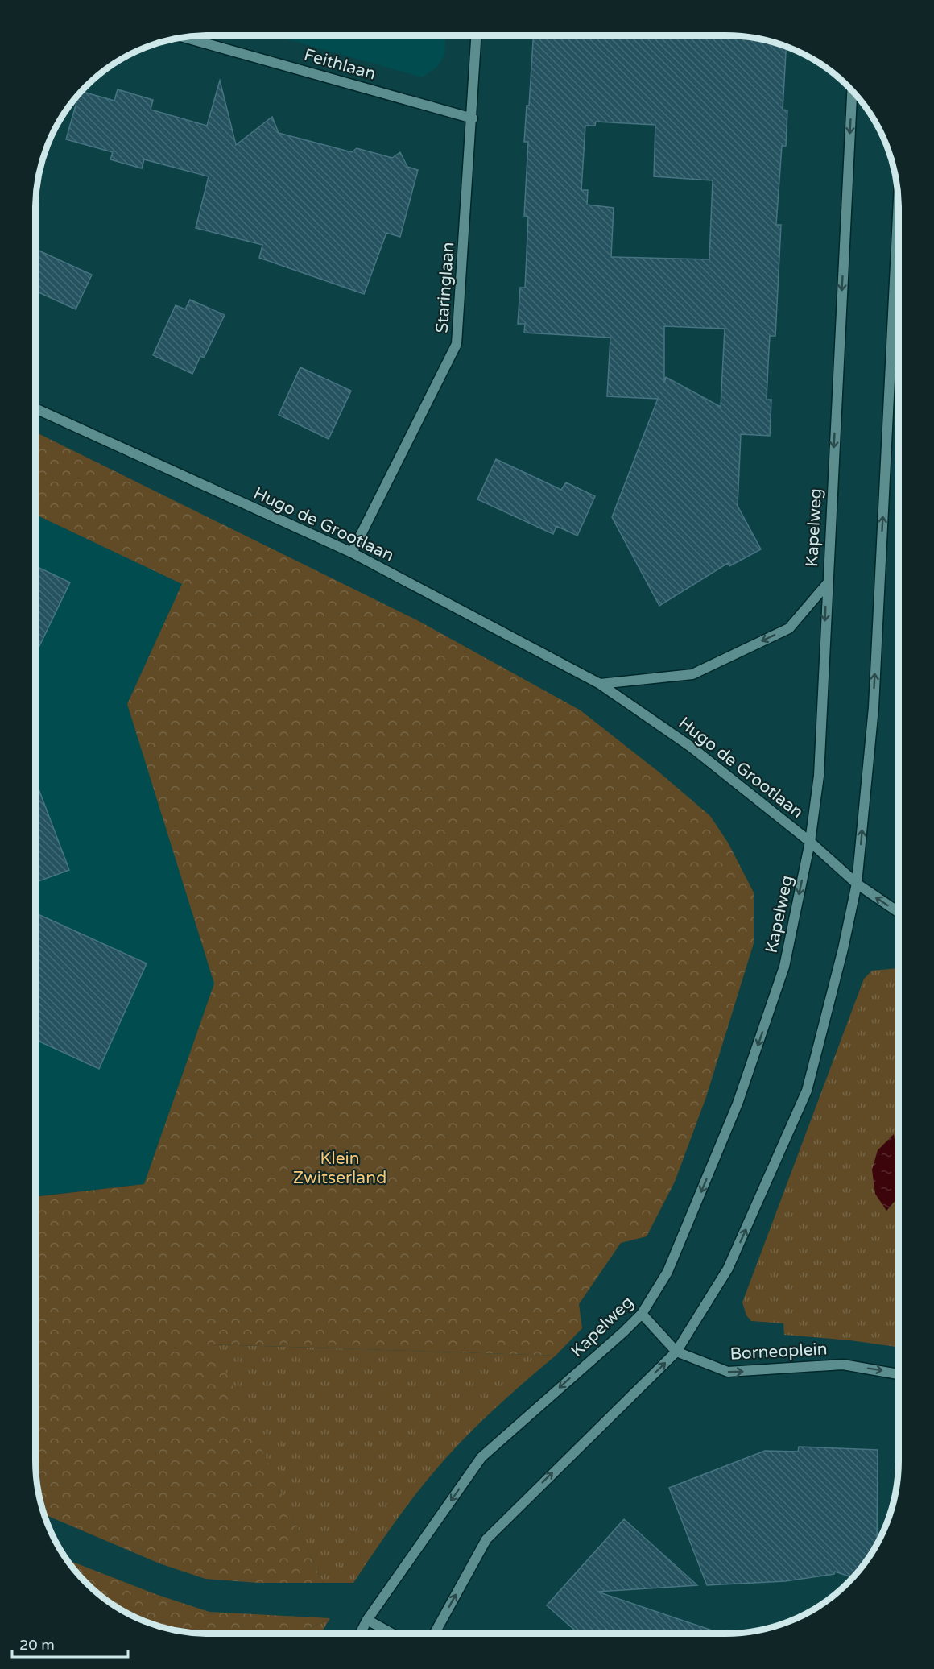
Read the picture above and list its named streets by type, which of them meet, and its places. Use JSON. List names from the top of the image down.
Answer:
{
  "streets": {
    "street": [
      "Feithlaan",
      "Staringlaan",
      "Hugo de Grootlaan",
      "Kapelweg",
      "Borneoplein"
    ]
  },
  "crossings": [
    ["Feithlaan", "Staringlaan"],
    ["Staringlaan", "Hugo de Grootlaan"],
    ["Hugo de Grootlaan", "Kapelweg"],
    ["Kapelweg", "Borneoplein"]
  ],
  "one_way": ["Borneoplein"],
  "parks": ["Klein Zwitserland"],
  "scale_bar": "20 m"
}
